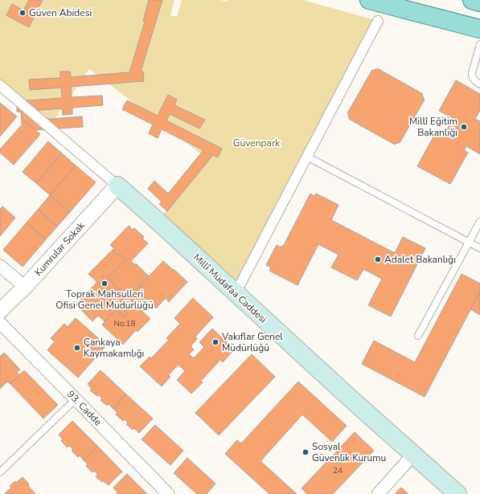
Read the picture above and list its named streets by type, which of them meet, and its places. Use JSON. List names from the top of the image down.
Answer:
{
  "streets": {
    "main road": ["Millî Müdafaa Caddesi"],
    "street": ["Kumrular Sokak", "93. Cadde"]
  },
  "crossings": [
    ["Kumrular Sokak", "Millî Müdafaa Caddesi"]
  ],
  "parks": ["Güvenpark"],
  "places": [
    "Güven Abidesi",
    "Millî Eğitim Bakanlığı",
    "Adalet Bakanlığı",
    "Toprak Mahsulleri Ofisi Genel Müdürlüğü",
    "Vakıflar Genel Müdürlüğü",
    "Çankaya Kaymakamlığı",
    "Sosyal Güvenlik Kurumu"
  ],
  "house_numbers": ["No:18", "24"]
}
